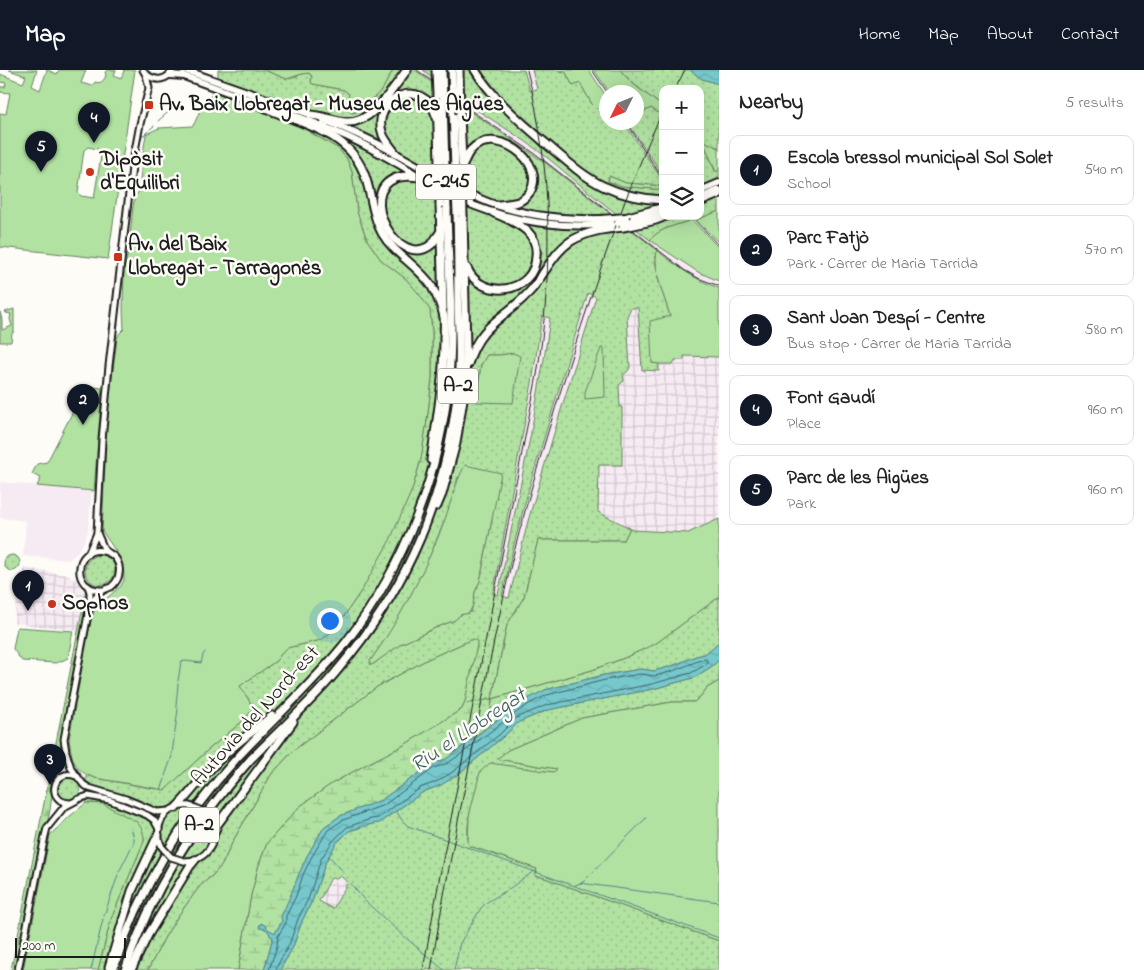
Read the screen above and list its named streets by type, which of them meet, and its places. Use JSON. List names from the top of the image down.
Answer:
{
  "streets": {
    "highway": ["C-245", "A-2", "Autovia del Nord-est"]
  },
  "water": ["Riu el Llobregat"],
  "places": {
    "transit": ["Av. Baix Llobregat - Museu de les Aigües", "Av. del Baix Llobregat - Tarragonès"],
    "other": ["Dipòsit d'Equilibri", "Sophos"]
  },
  "scale_bar": "200 m",
  "north": "bottom left",
  "page": {
    "header": "Map",
    "nav": [
      "Home",
      "Map",
      "About",
      "Contact"
    ],
    "heading": ["Nearby", "5 results"],
    "map_buttons": ["+", "−"],
    "pins": [
      "4",
      "5",
      "2",
      "1",
      "3"
    ],
    "list": [
      {
        "mark": "1",
        "name": "Escola bressol municipal Sol Solet",
        "note": "School",
        "value": "540 m"
      },
      {
        "mark": "2",
        "name": "Parc Fatjò",
        "note": "Park · Carrer de Maria Tarrida",
        "value": "570 m"
      },
      {
        "mark": "3",
        "name": "Sant Joan Despí - Centre",
        "note": "Bus stop · Carrer de Maria Tarrida",
        "value": "580 m"
      },
      {
        "mark": "4",
        "name": "Font Gaudí",
        "note": "Place",
        "value": "960 m"
      },
      {
        "mark": "5",
        "name": "Parc de les Aigües",
        "note": "Park",
        "value": "960 m"
      }
    ],
    "scale": "200 m"
  }
}
